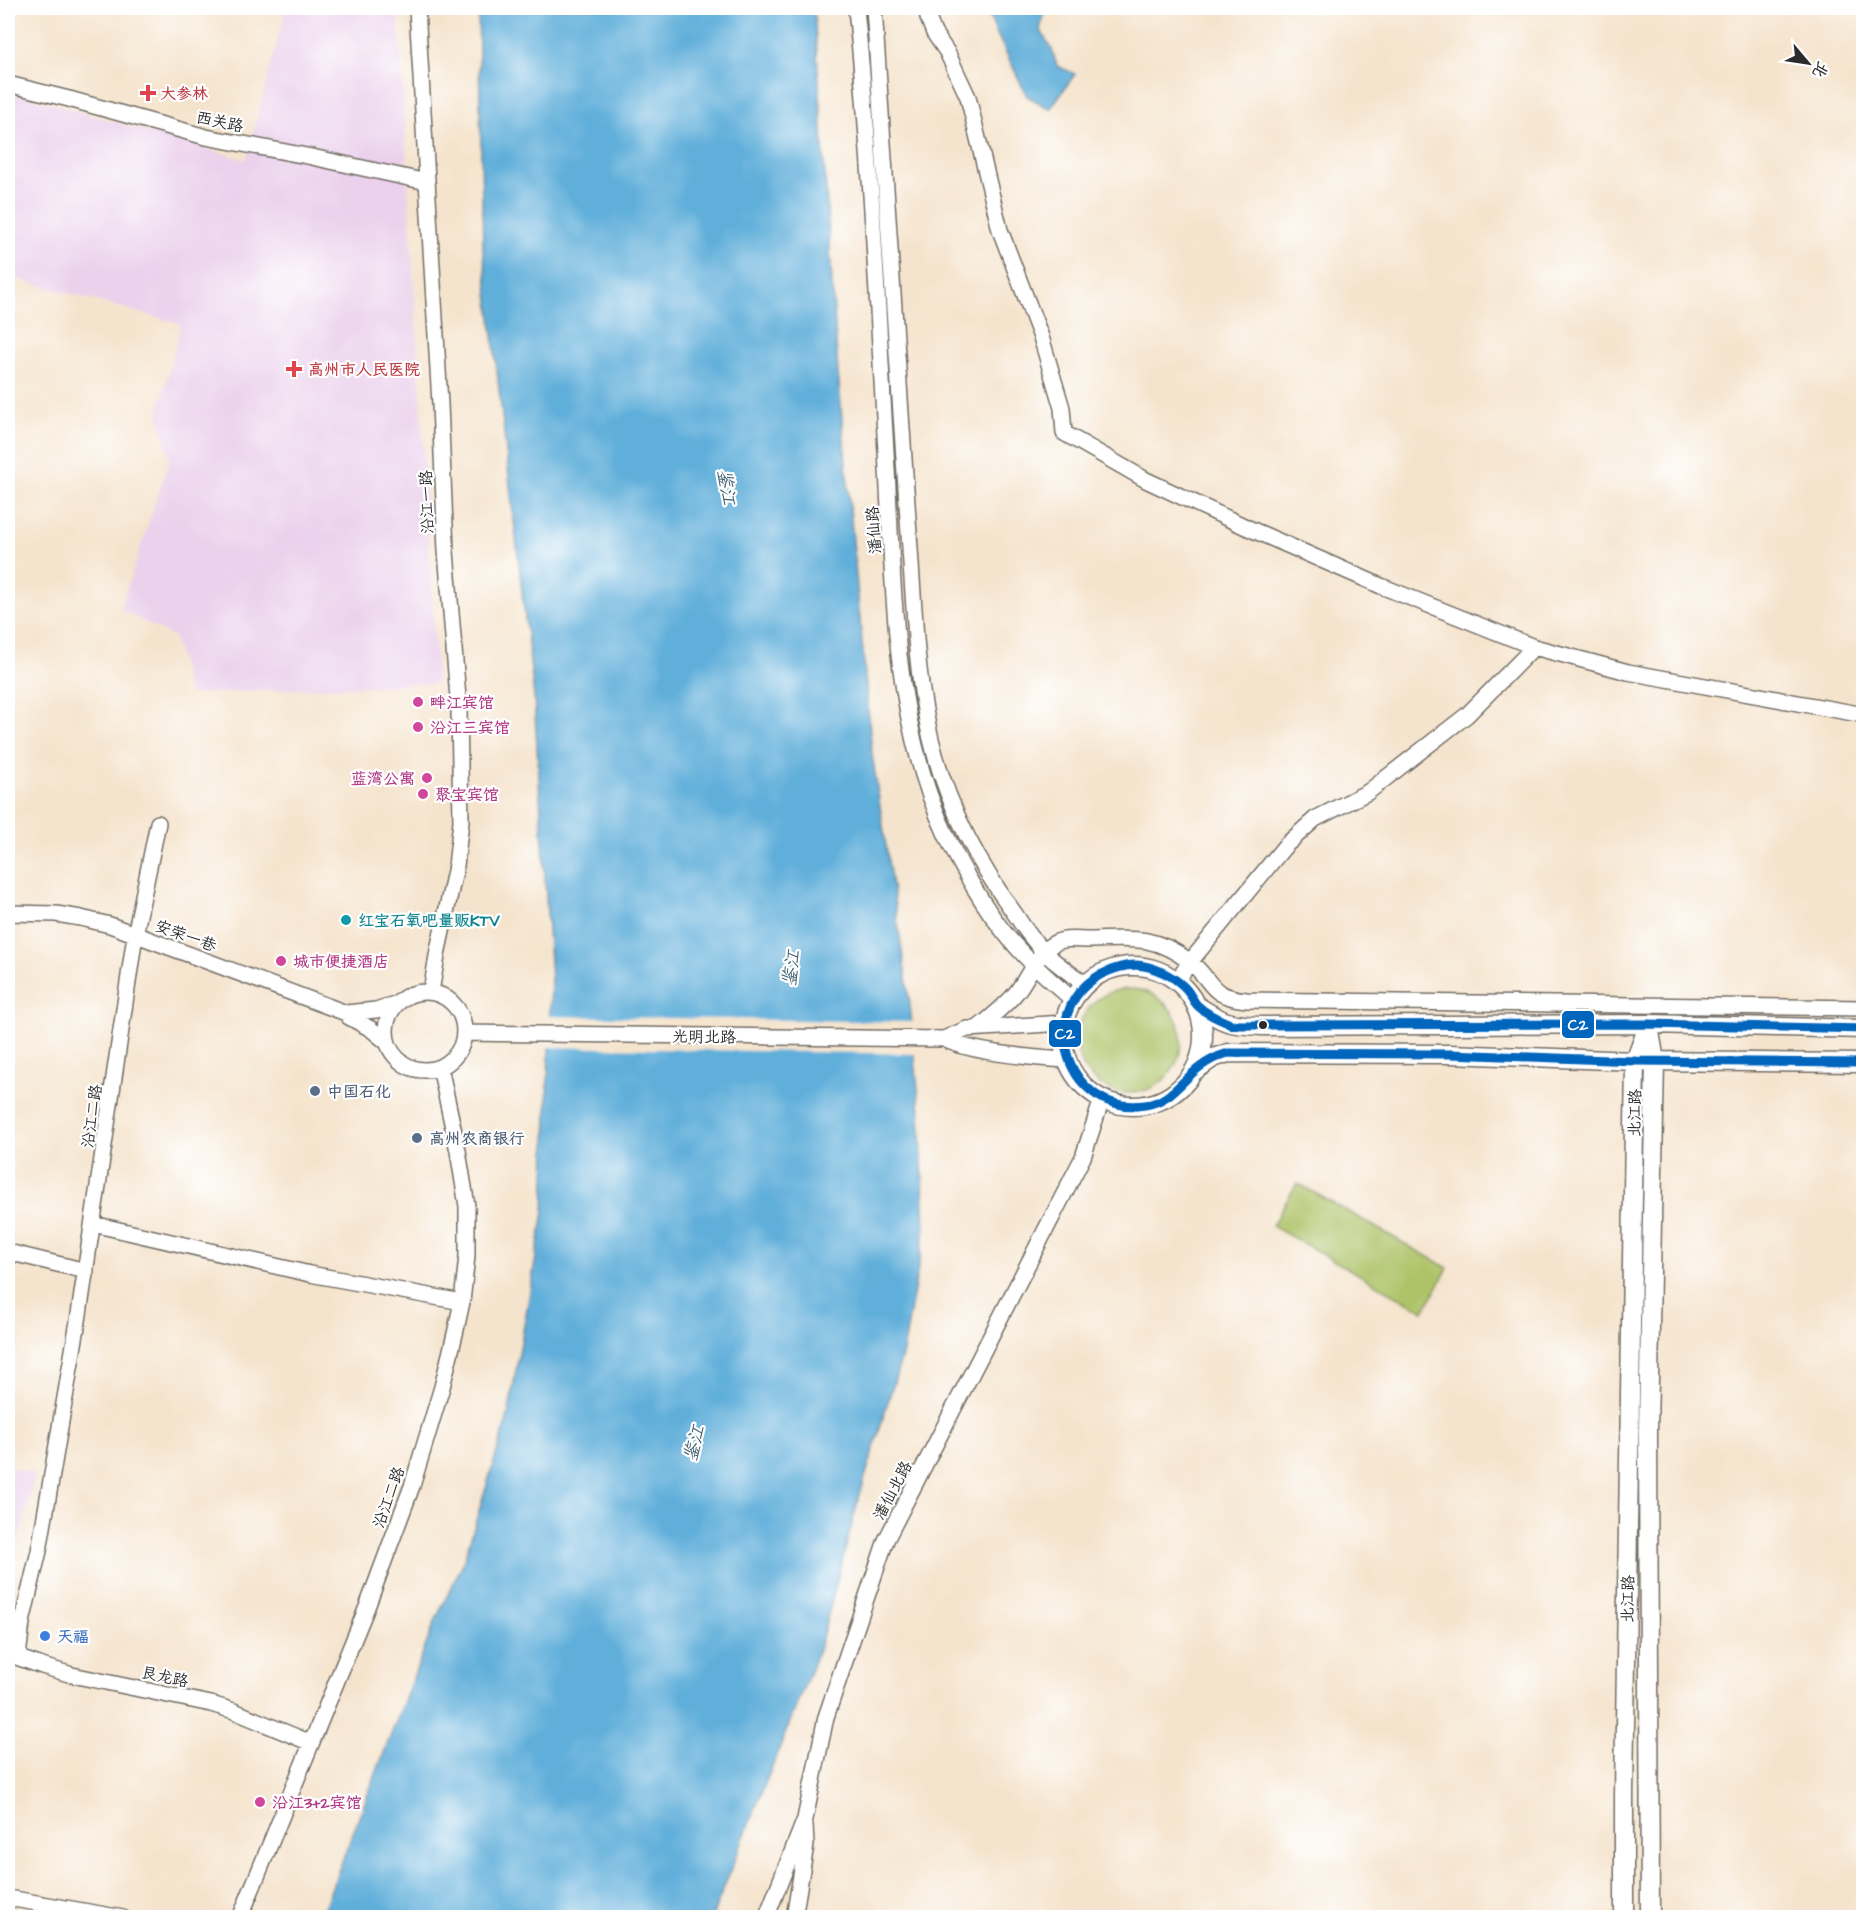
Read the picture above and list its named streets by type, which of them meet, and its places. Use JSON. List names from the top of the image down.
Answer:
{
  "streets": {
    "main road": ["北江路"],
    "street": [
      "西关路",
      "沿江一路",
      "潘仙路",
      "安荣一巷",
      "光明北路",
      "沿江二路",
      "潘仙北路",
      "艮龙路"
    ]
  },
  "crossings": [
    ["西关路", "沿江一路"],
    ["沿江一路", "光明北路"],
    ["沿江一路", "沿江二路"],
    ["潘仙路", "光明北路"],
    ["潘仙路", "潘仙北路"],
    ["安荣一巷", "沿江二路"],
    ["光明北路", "沿江二路"],
    ["光明北路", "潘仙北路"],
    ["沿江二路", "艮龙路"]
  ],
  "water": ["鉴江"],
  "places": {
    "health": ["大参林", "高州市人民医院"],
    "other": [
      "畔江宾馆",
      "沿江三宾馆",
      "蓝湾公寓",
      "聚宝宾馆",
      "红宝石氧吧量贩KTV",
      "城市便捷酒店",
      "中国石化",
      "高州农商银行",
      "天福",
      "沿江3+2宾馆"
    ]
  },
  "lines": ["transit line C2"],
  "north": "bottom right"
}
